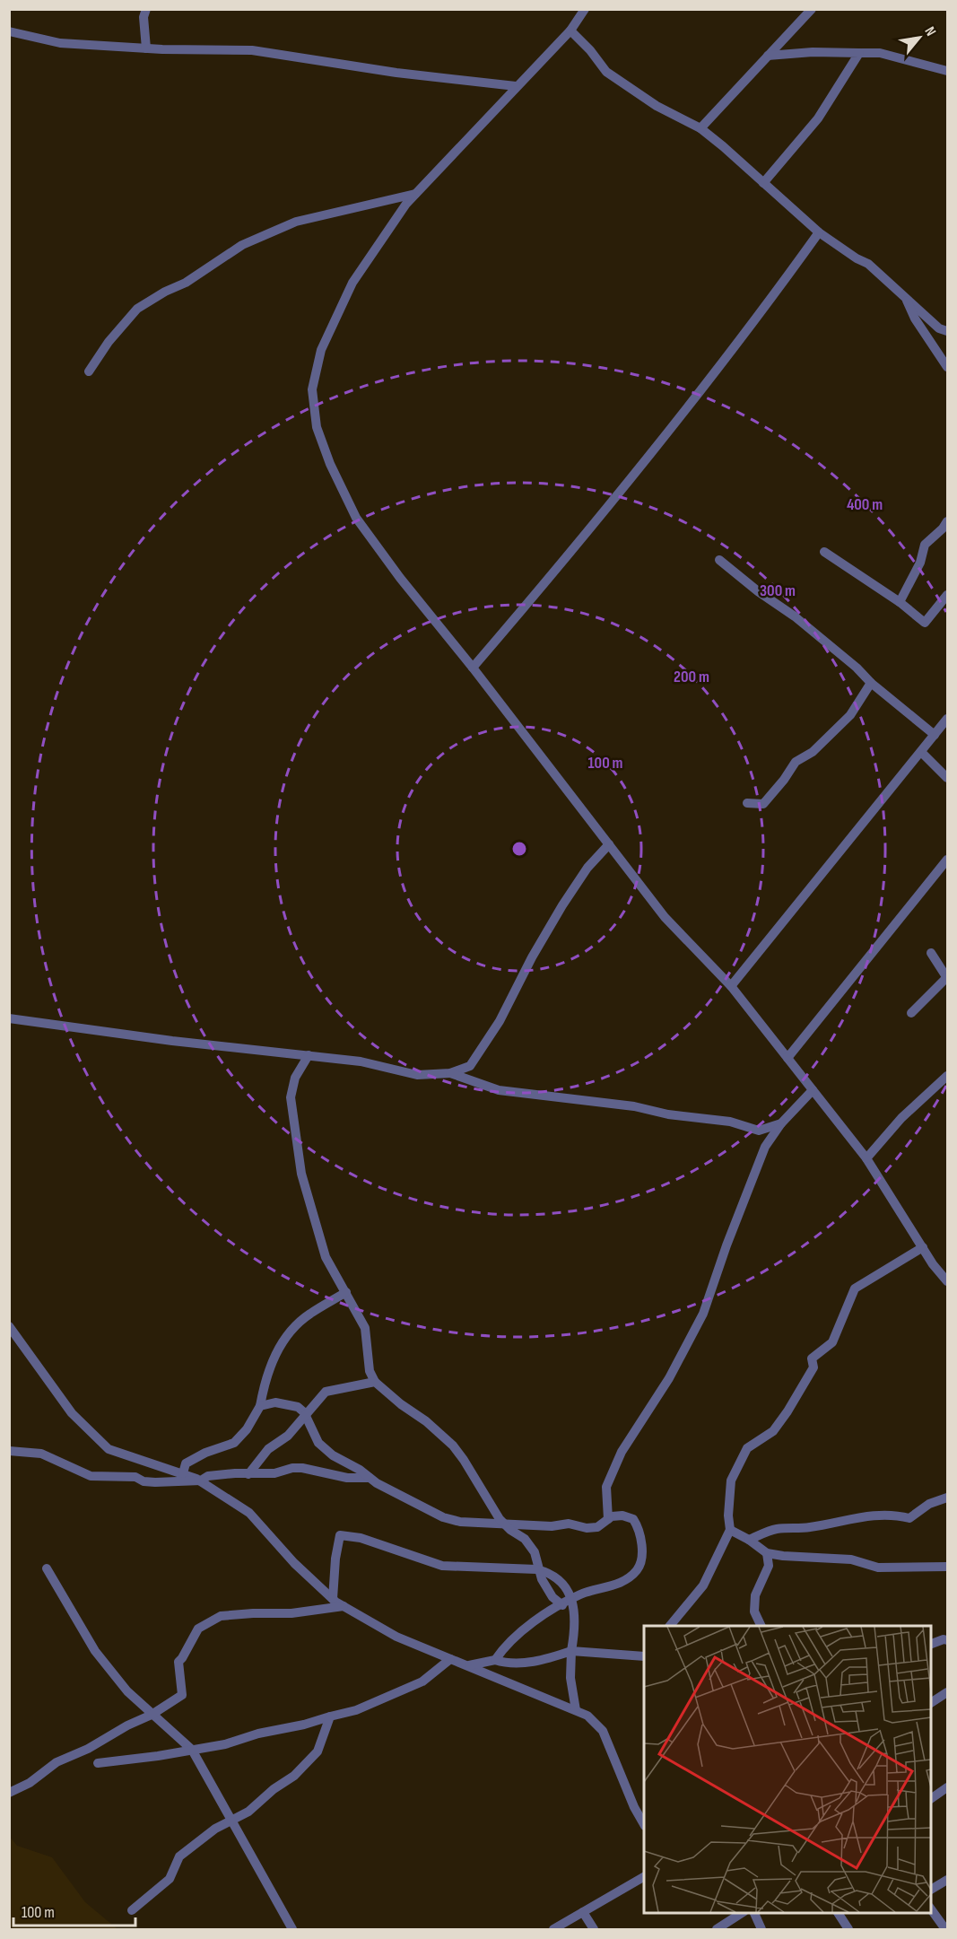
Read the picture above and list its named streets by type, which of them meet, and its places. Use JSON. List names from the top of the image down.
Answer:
{
  "scale_bar": "100 m",
  "north": "top right",
  "rings": [
    "400 m",
    "300 m",
    "200 m",
    "100 m"
  ]
}
